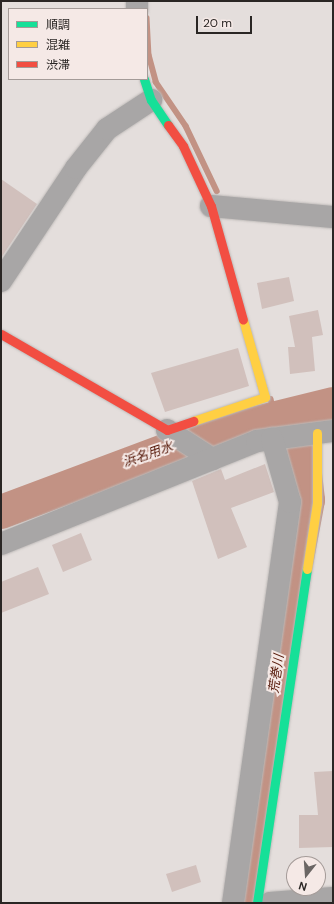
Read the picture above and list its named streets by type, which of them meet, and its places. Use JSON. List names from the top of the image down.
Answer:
{
  "water": ["浜名用水", "荒巻川"],
  "legend": ["順調", "混雑", "渋滞"],
  "scale_bar": "20 m",
  "north": "bottom"
}
